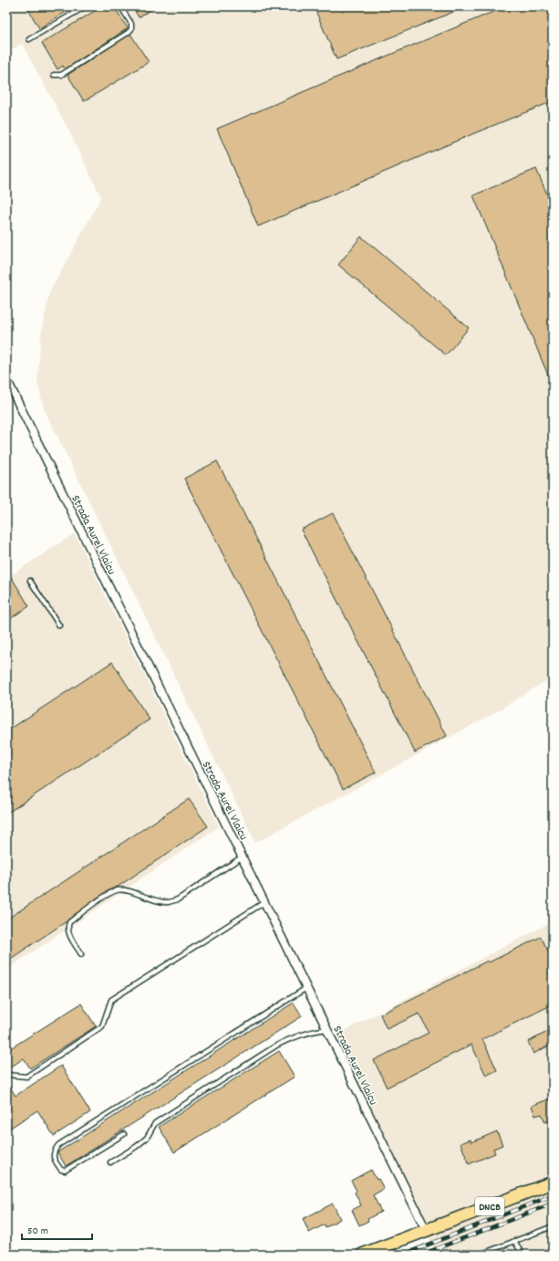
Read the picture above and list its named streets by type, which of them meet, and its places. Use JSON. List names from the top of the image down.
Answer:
{
  "streets": {
    "main road": ["DNCB"],
    "street": ["Strada Aurel Vlaicu"]
  },
  "crossings": [
    ["Strada Aurel Vlaicu", "DNCB"]
  ],
  "scale_bar": "50 m"
}
